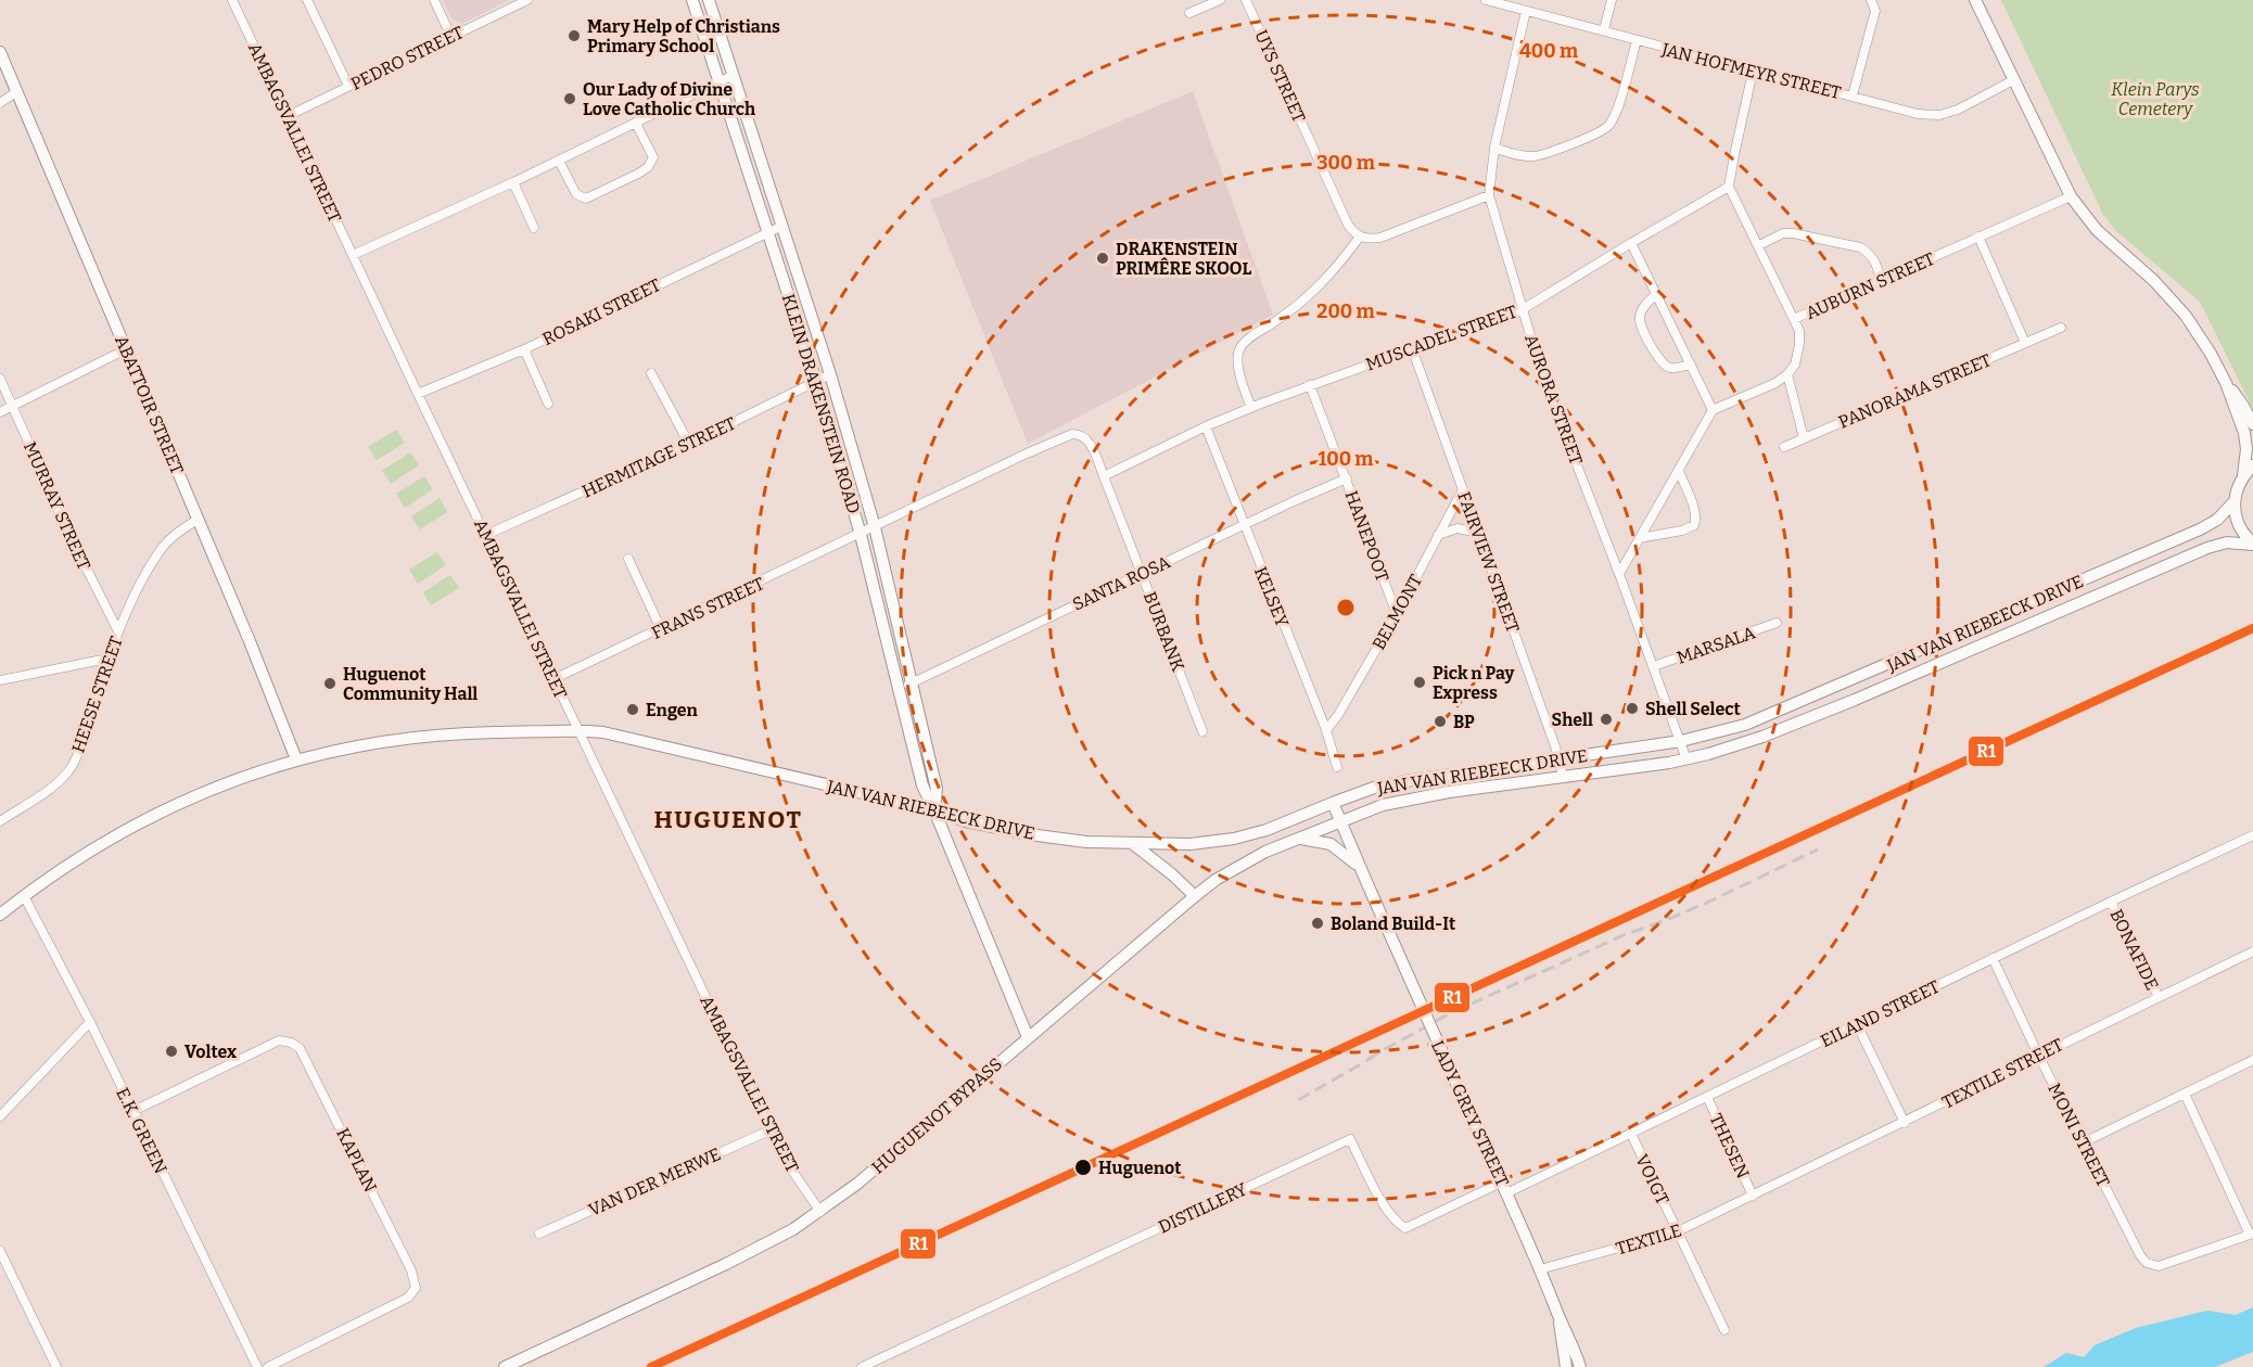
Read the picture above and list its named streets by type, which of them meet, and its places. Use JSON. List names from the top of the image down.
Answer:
{
  "streets": {
    "main road": [
      "KLEIN DRAKENSTEIN ROAD",
      "ABATTOIR STREET",
      "JAN VAN RIEBEECK DRIVE",
      "LADY GREY STREET",
      "HUGUENOT BYPASS"
    ],
    "street": [
      "PEDRO STREET",
      "JAN HOFMEYR STREET",
      "UYS STREET",
      "AMBAGSVALLEI STREET",
      "AUBURN STREET",
      "ROSAKI STREET",
      "MUSCADEL STREET",
      "PANORAMA STREET",
      "AURORA STREET",
      "HERMITAGE STREET",
      "MURRAY STREET",
      "HANEPOOT",
      "FAIRVIEW STREET",
      "SANTA ROSA",
      "KELSEY",
      "FRANS STREET",
      "BELMONT",
      "BURBANK",
      "MARSALA",
      "HEESE STREET",
      "BONAFIDE",
      "EILAND STREET",
      "TEXTILE STREET",
      "E.K. GREEN",
      "MONI STREET",
      "THESEN",
      "KAPLAN",
      "VOIGT",
      "VAN DER MERWE",
      "DISTILLERY",
      "TEXTILE"
    ]
  },
  "crossings": [
    ["PEDRO STREET", "AMBAGSVALLEI STREET"],
    ["JAN HOFMEYR STREET", "AURORA STREET"],
    ["AMBAGSVALLEI STREET", "ROSAKI STREET"],
    ["AMBAGSVALLEI STREET", "HERMITAGE STREET"],
    ["AMBAGSVALLEI STREET", "FRANS STREET"],
    ["AMBAGSVALLEI STREET", "JAN VAN RIEBEECK DRIVE"],
    ["AMBAGSVALLEI STREET", "HUGUENOT BYPASS"],
    ["AMBAGSVALLEI STREET", "VAN DER MERWE"],
    ["ROSAKI STREET", "KLEIN DRAKENSTEIN ROAD"],
    ["MUSCADEL STREET", "AURORA STREET"],
    ["MUSCADEL STREET", "HANEPOOT"],
    ["MUSCADEL STREET", "FAIRVIEW STREET"],
    ["MUSCADEL STREET", "KELSEY"],
    ["MUSCADEL STREET", "BURBANK"],
    ["AURORA STREET", "JAN VAN RIEBEECK DRIVE"],
    ["AURORA STREET", "MARSALA"],
    ["KLEIN DRAKENSTEIN ROAD", "HERMITAGE STREET"],
    ["KLEIN DRAKENSTEIN ROAD", "SANTA ROSA"],
    ["KLEIN DRAKENSTEIN ROAD", "FRANS STREET"],
    ["KLEIN DRAKENSTEIN ROAD", "JAN VAN RIEBEECK DRIVE"],
    ["KLEIN DRAKENSTEIN ROAD", "BURBANK"],
    ["KLEIN DRAKENSTEIN ROAD", "HUGUENOT BYPASS"],
    ["ABATTOIR STREET", "JAN VAN RIEBEECK DRIVE"],
    ["ABATTOIR STREET", "HEESE STREET"],
    ["MURRAY STREET", "HEESE STREET"],
    ["HANEPOOT", "SANTA ROSA"],
    ["HANEPOOT", "BELMONT"],
    ["FAIRVIEW STREET", "BELMONT"],
    ["FAIRVIEW STREET", "JAN VAN RIEBEECK DRIVE"],
    ["SANTA ROSA", "KELSEY"],
    ["SANTA ROSA", "BURBANK"],
    ["KELSEY", "BELMONT"],
    ["FRANS STREET", "BURBANK"],
    ["JAN VAN RIEBEECK DRIVE", "LADY GREY STREET"],
    ["JAN VAN RIEBEECK DRIVE", "HUGUENOT BYPASS"],
    ["JAN VAN RIEBEECK DRIVE", "E.K. GREEN"],
    ["BONAFIDE", "EILAND STREET"],
    ["BONAFIDE", "TEXTILE STREET"],
    ["EILAND STREET", "LADY GREY STREET"],
    ["EILAND STREET", "MONI STREET"],
    ["EILAND STREET", "THESEN"],
    ["EILAND STREET", "VOIGT"],
    ["EILAND STREET", "DISTILLERY"],
    ["TEXTILE STREET", "MONI STREET"],
    ["TEXTILE STREET", "THESEN"],
    ["TEXTILE STREET", "TEXTILE"],
    ["LADY GREY STREET", "HUGUENOT BYPASS"],
    ["LADY GREY STREET", "DISTILLERY"],
    ["LADY GREY STREET", "TEXTILE"],
    ["E.K. GREEN", "KAPLAN"],
    ["THESEN", "TEXTILE"],
    ["VOIGT", "TEXTILE"]
  ],
  "districts": ["HUGUENOT"],
  "parks": ["Klein Parys Cemetery"],
  "places": [
    "Mary Help of Christians Primary School",
    "Our Lady of Divine Love Catholic Church",
    "DRAKENSTEIN PRIMÊRE SKOOL",
    "Pick n Pay Express",
    "Huguenot Community Hall",
    "Shell Select",
    "Engen",
    "Shell",
    "BP",
    "Boland Build-It",
    "Voltex",
    "Huguenot"
  ],
  "lines": ["transit line R1"],
  "rings": [
    "400 m",
    "300 m",
    "200 m",
    "100 m"
  ]
}
